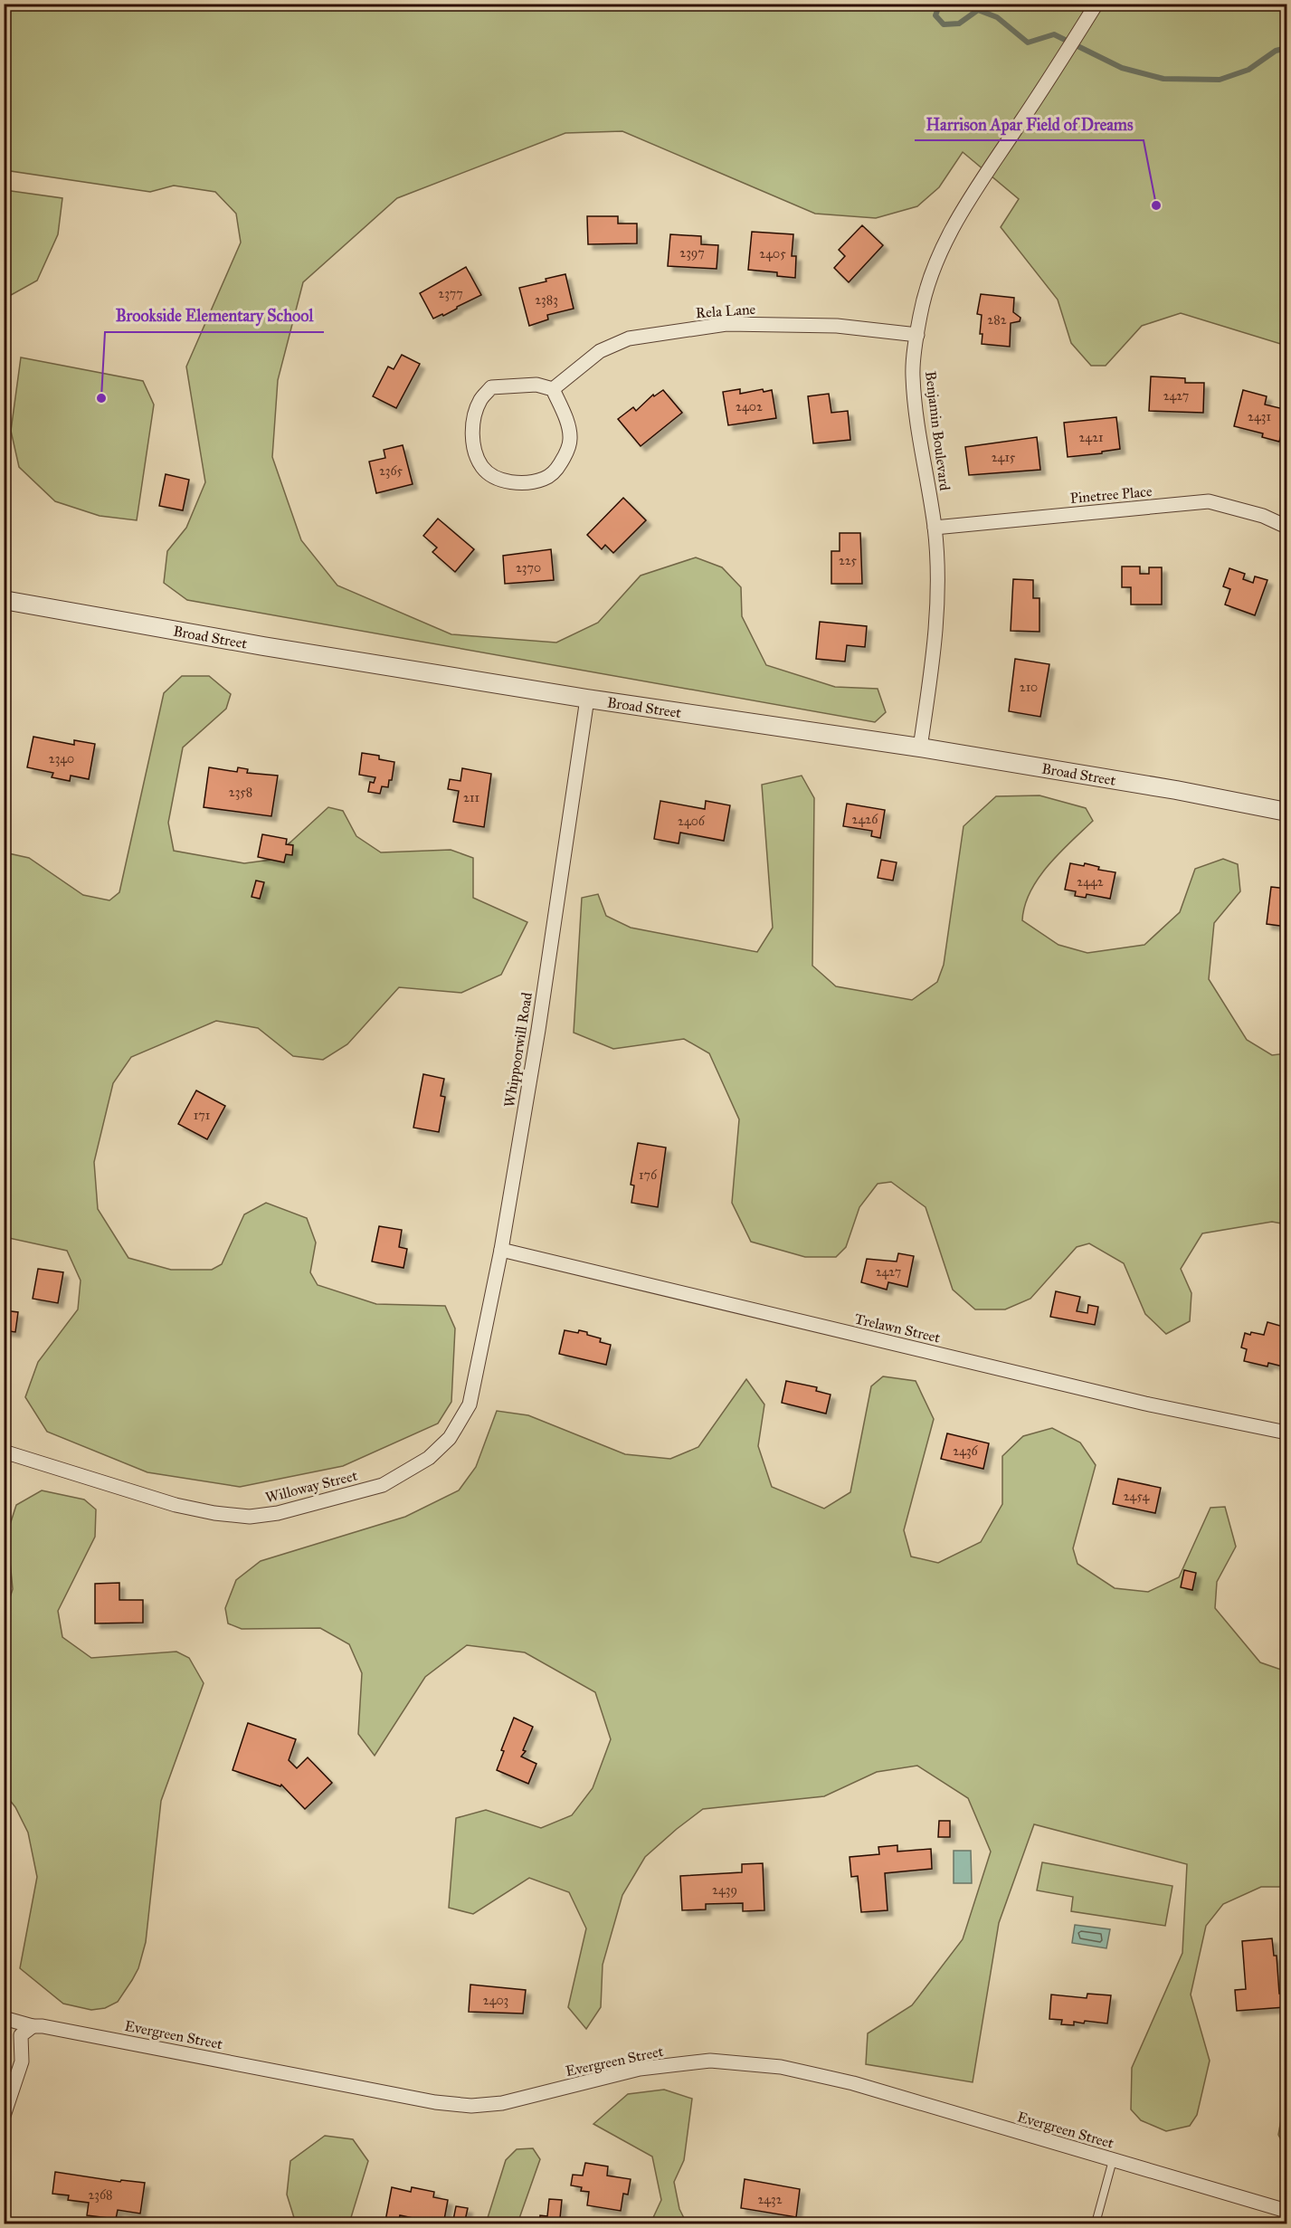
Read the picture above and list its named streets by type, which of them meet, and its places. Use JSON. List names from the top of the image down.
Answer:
{
  "streets": {
    "street": [
      "Rela Lane",
      "Benjamin Boulevard",
      "Pinetree Place",
      "Broad Street",
      "Whippoorwill Road",
      "Trelawn Street",
      "Willoway Street",
      "Evergreen Street"
    ]
  },
  "crossings": [
    ["Rela Lane", "Benjamin Boulevard"],
    ["Benjamin Boulevard", "Pinetree Place"],
    ["Benjamin Boulevard", "Broad Street"],
    ["Broad Street", "Whippoorwill Road"],
    ["Whippoorwill Road", "Trelawn Street"],
    ["Whippoorwill Road", "Willoway Street"]
  ],
  "places": ["Harrison Apar Field of Dreams", "Brookside Elementary School"],
  "house_numbers": [
    "2397",
    "2405",
    "2377",
    "2383",
    "282",
    "2427",
    "2402",
    "2431",
    "2421",
    "2415",
    "2365",
    "225",
    "2370",
    "210",
    "2340",
    "2358",
    "211",
    "2426",
    "2406",
    "2442",
    "171",
    "176",
    "2427",
    "2436",
    "2454",
    "2439",
    "2403",
    "2368",
    "2432"
  ]
}
